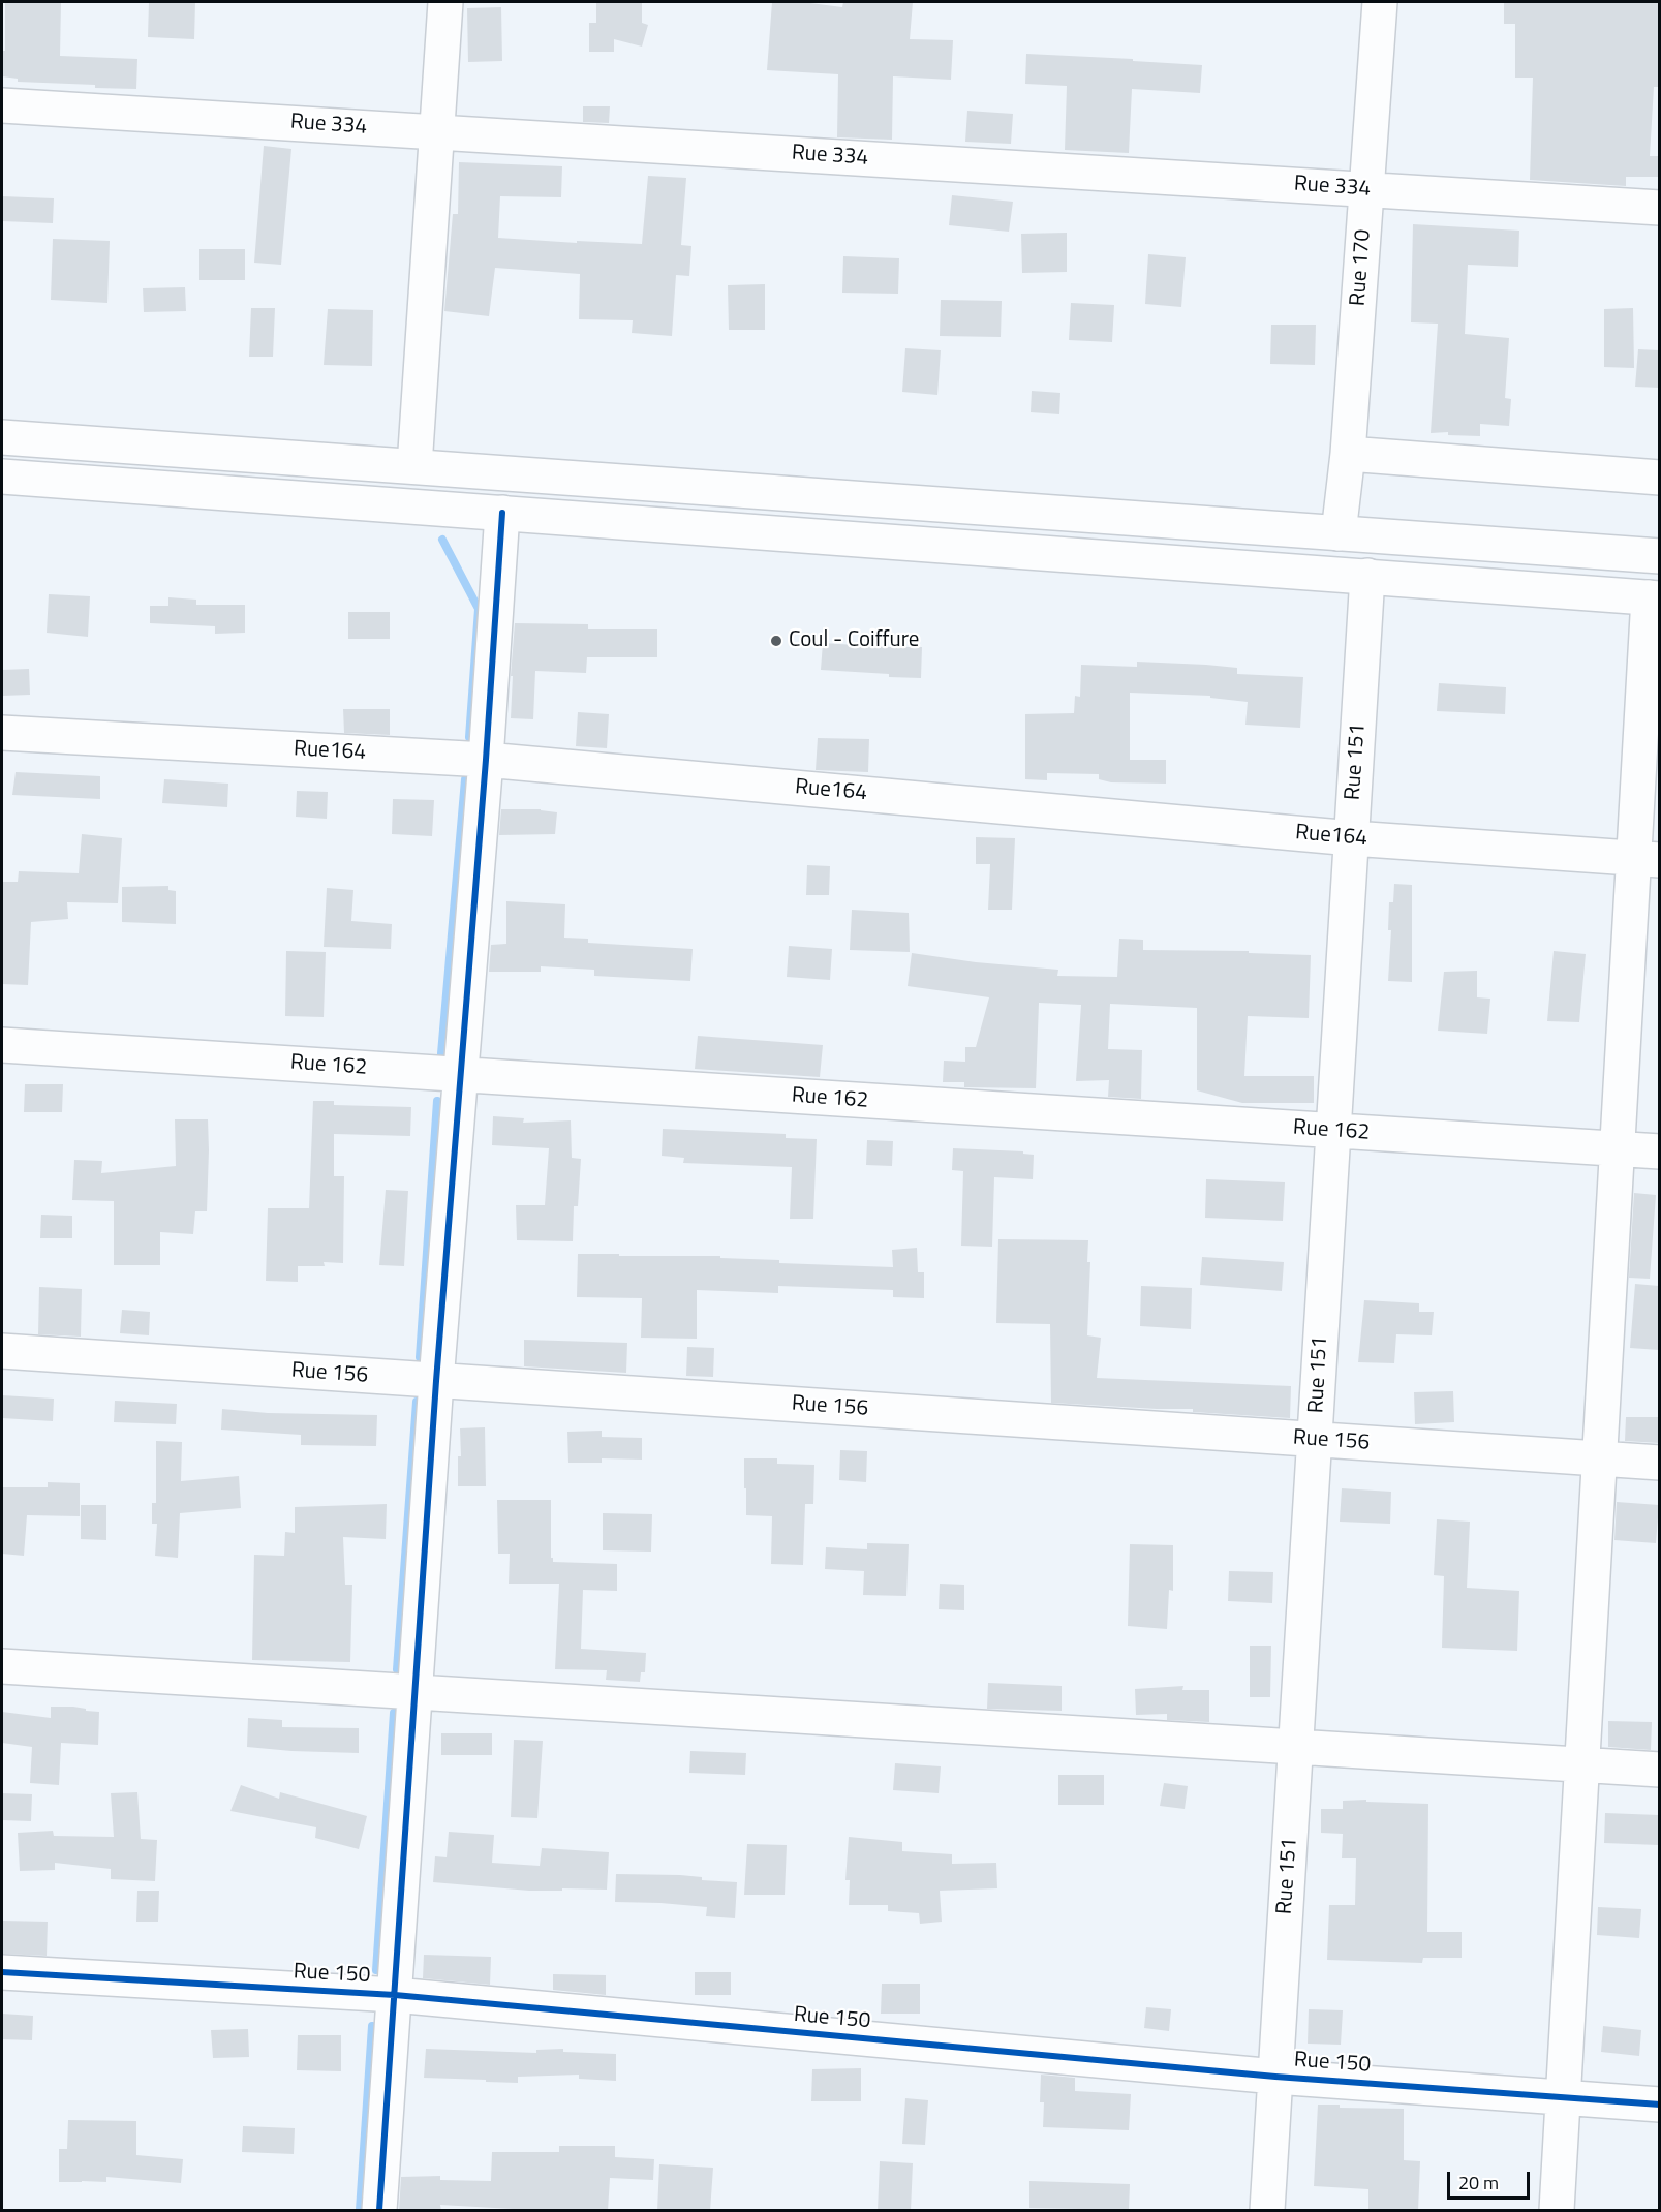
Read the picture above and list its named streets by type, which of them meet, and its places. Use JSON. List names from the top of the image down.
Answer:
{
  "streets": {
    "street": [
      "Rue 334",
      "Rue 170",
      "Rue164",
      "Rue 151",
      "Rue 162",
      "Rue 156",
      "Rue 150"
    ]
  },
  "crossings": [
    ["Rue 334", "Rue 170"],
    ["Rue164", "Rue 151"],
    ["Rue 151", "Rue 162"],
    ["Rue 151", "Rue 156"],
    ["Rue 151", "Rue 150"]
  ],
  "places": ["Coul - Coiffure"],
  "scale_bar": "20 m"
}
